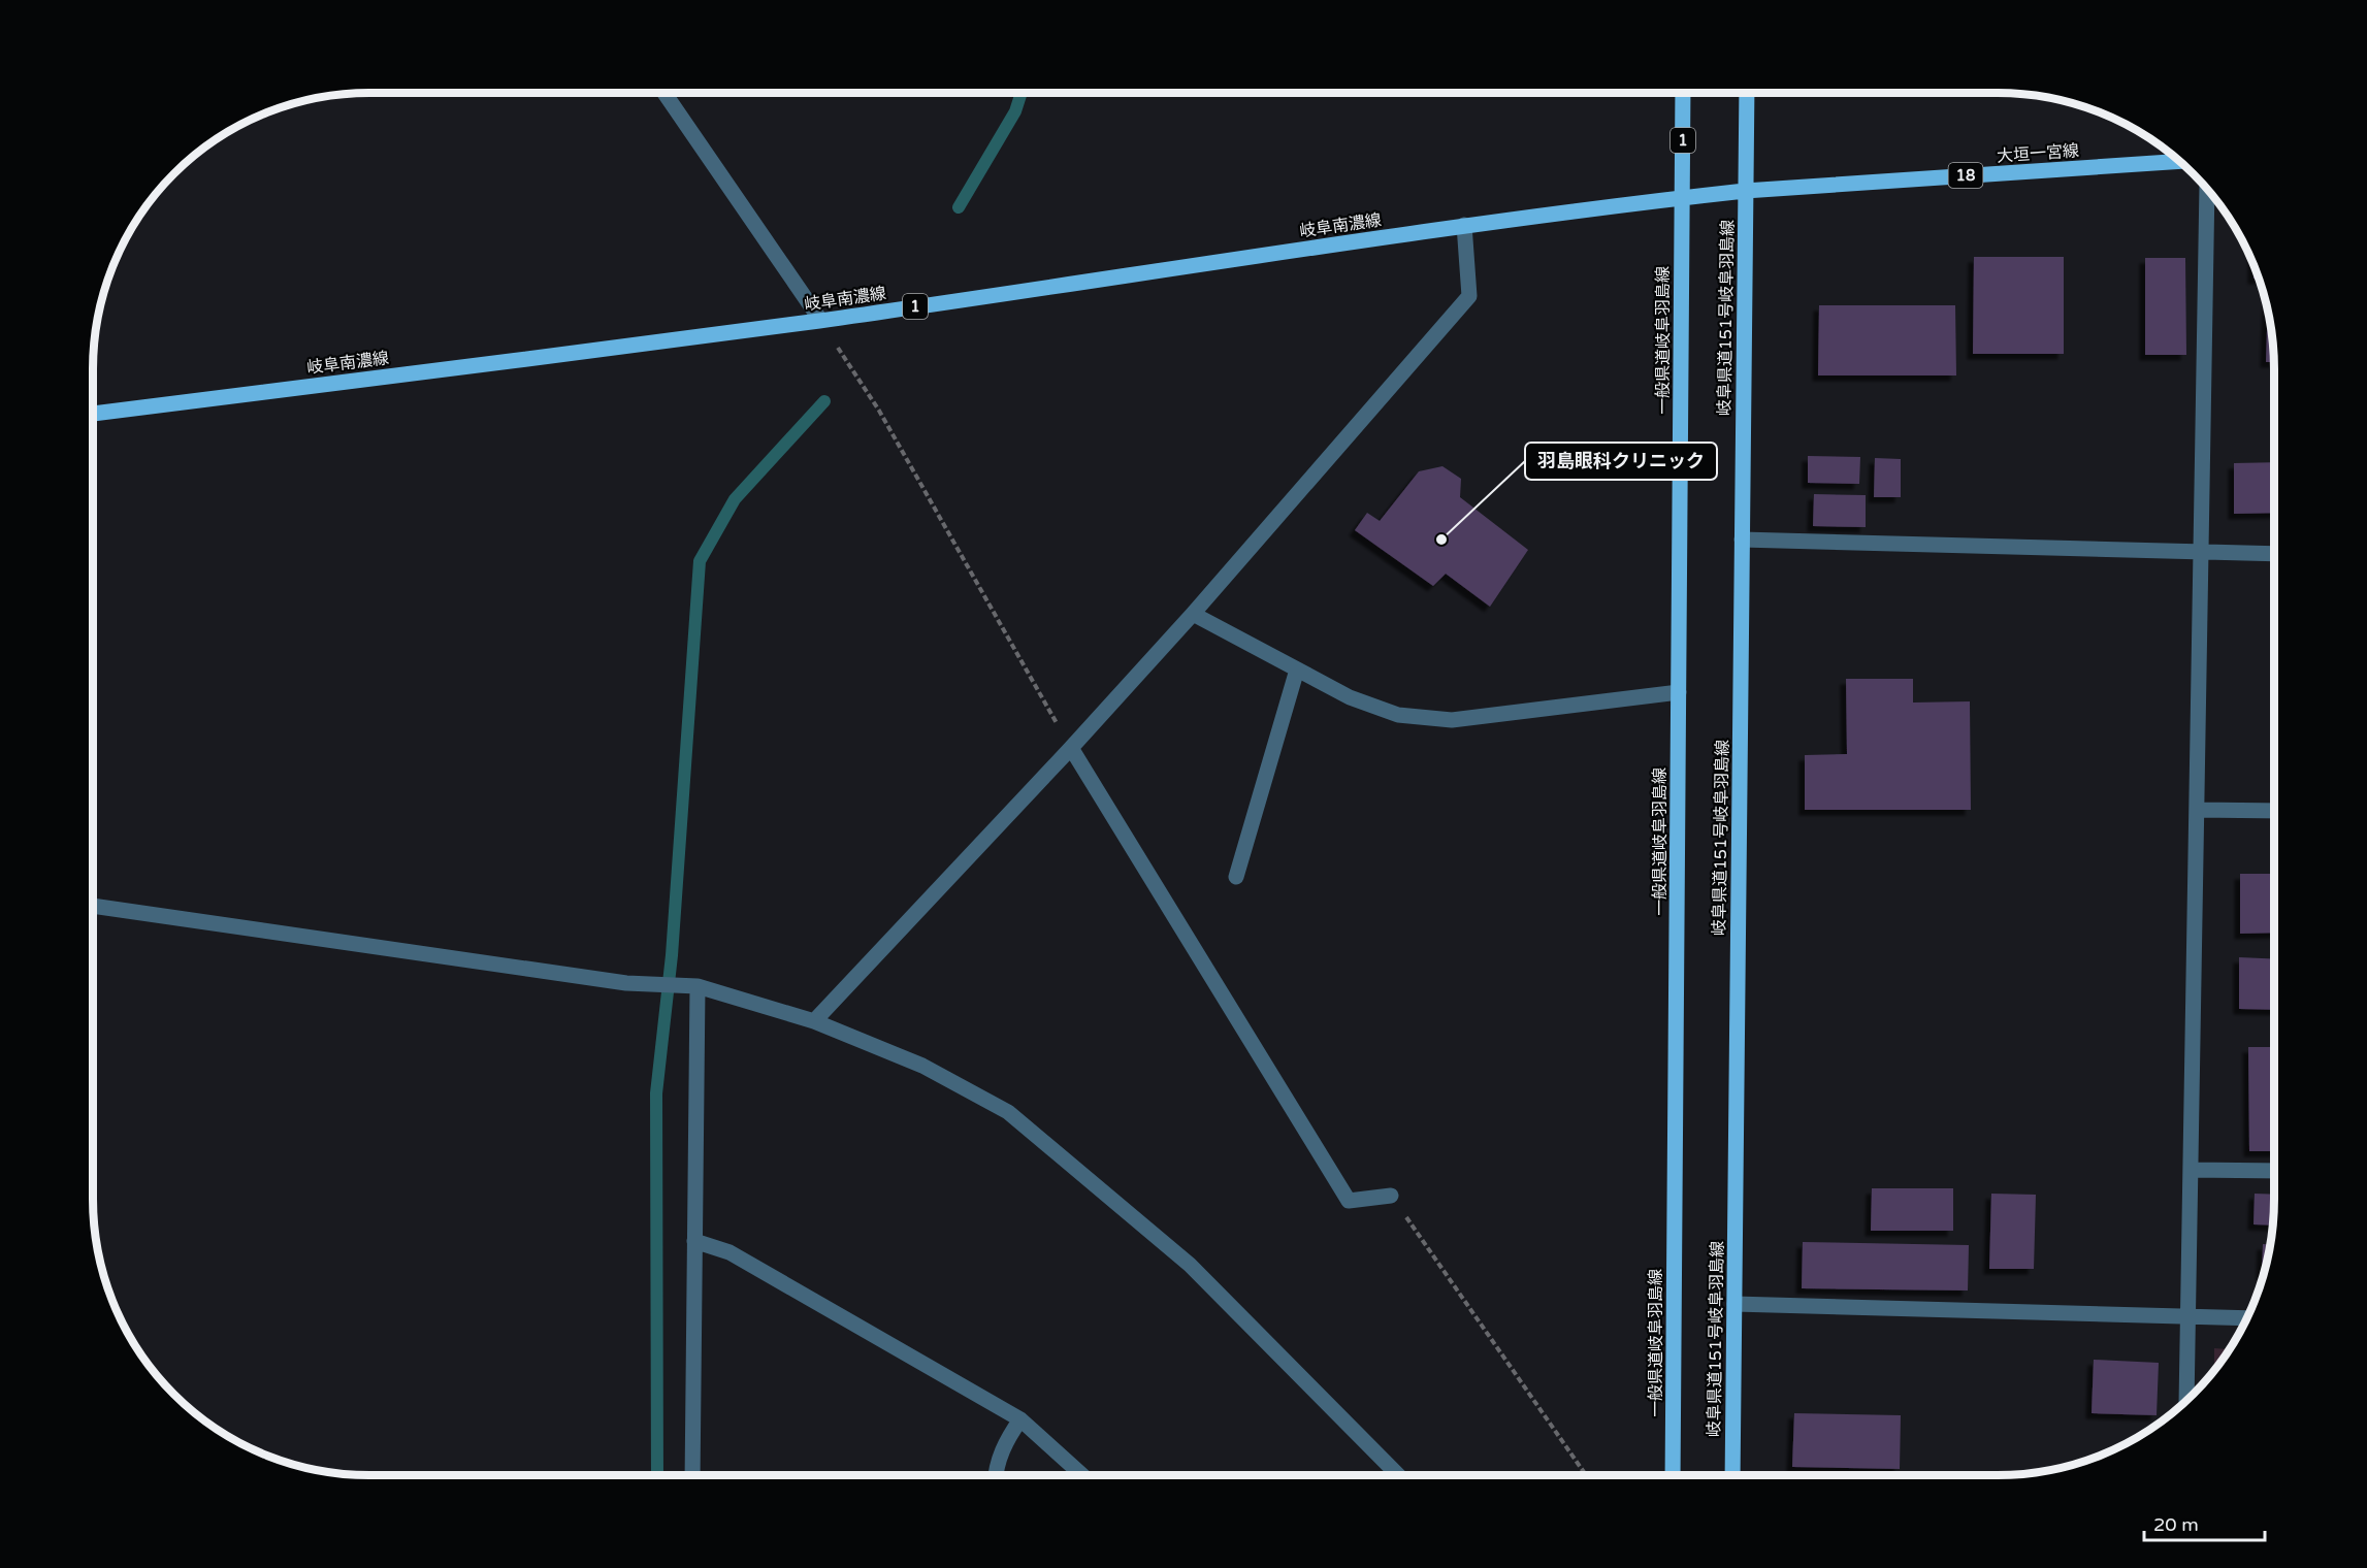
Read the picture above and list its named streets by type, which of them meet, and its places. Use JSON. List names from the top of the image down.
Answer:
{
  "streets": {
    "main road": [
      "1",
      "大垣一宮線",
      "18",
      "岐阜南濃線",
      "岐阜県道151号岐阜羽島線",
      "一般県道岐阜羽島線"
    ]
  },
  "crossings": [
    ["1", "岐阜南濃線"],
    ["1", "一般県道岐阜羽島線"],
    ["大垣一宮線", "岐阜南濃線"],
    ["大垣一宮線", "岐阜県道151号岐阜羽島線"],
    ["岐阜南濃線", "岐阜県道151号岐阜羽島線"],
    ["岐阜南濃線", "一般県道岐阜羽島線"]
  ],
  "places": ["羽島眼科クリニック"],
  "scale_bar": "20 m"
}
